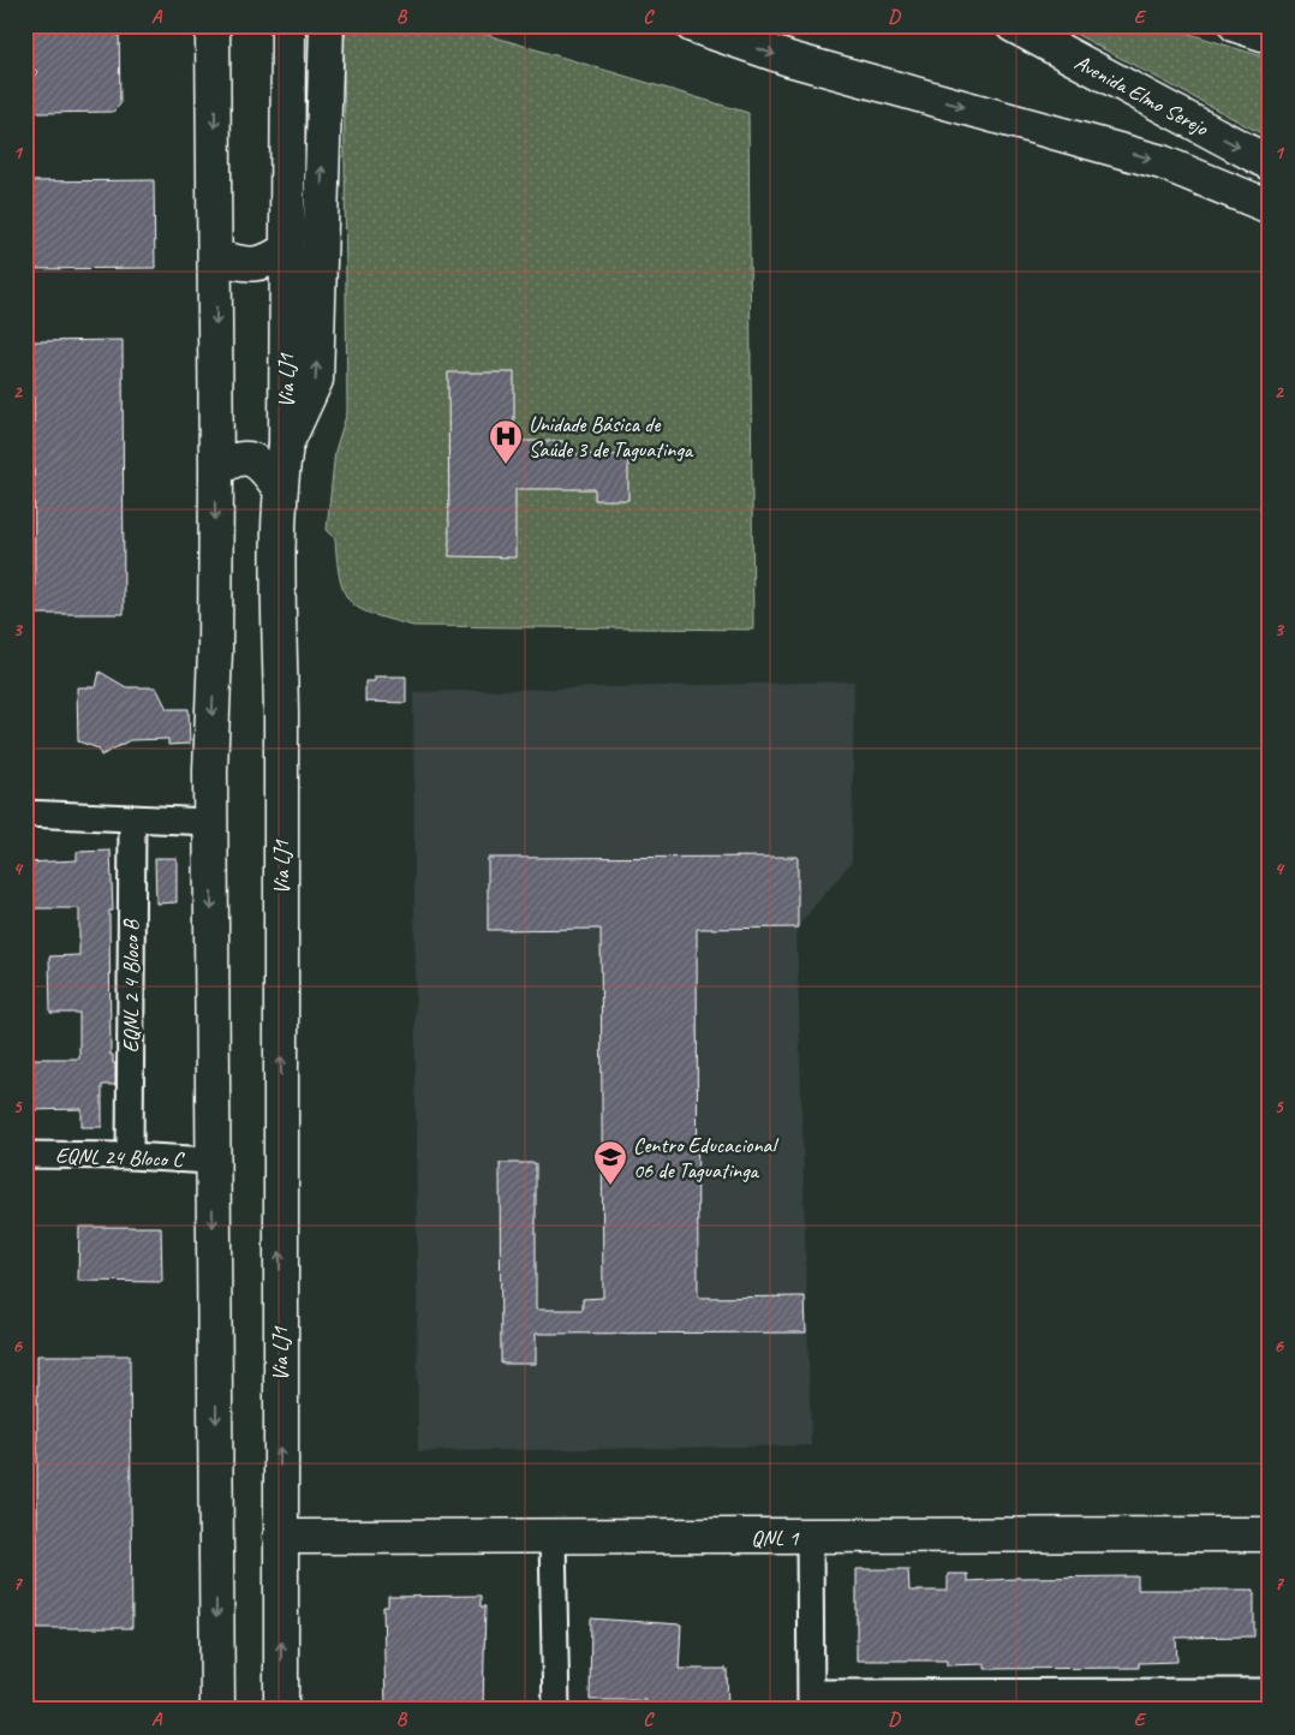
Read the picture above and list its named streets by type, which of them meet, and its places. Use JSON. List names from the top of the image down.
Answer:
{
  "streets": {
    "main road": ["Avenida Elmo Serejo", "Via LJ1", "QNL 1"],
    "street": ["EQNL 2 4 Bloco B", "EQNL 24 Bloco C"]
  },
  "crossings": [
    ["Via LJ1", "QNL 1"],
    ["EQNL 2 4 Bloco B", "EQNL 24 Bloco C"]
  ],
  "places": {
    "hospital": ["Unidade Básica de Saúde 3 de Taguatinga"],
    "school or university": ["Centro Educacional 06 de Taguatinga"]
  },
  "grid": {
    "columns": [
      "A",
      "B",
      "C",
      "D",
      "E"
    ],
    "rows": [
      "1",
      "2",
      "3",
      "4",
      "5",
      "6",
      "7"
    ]
  }
}
